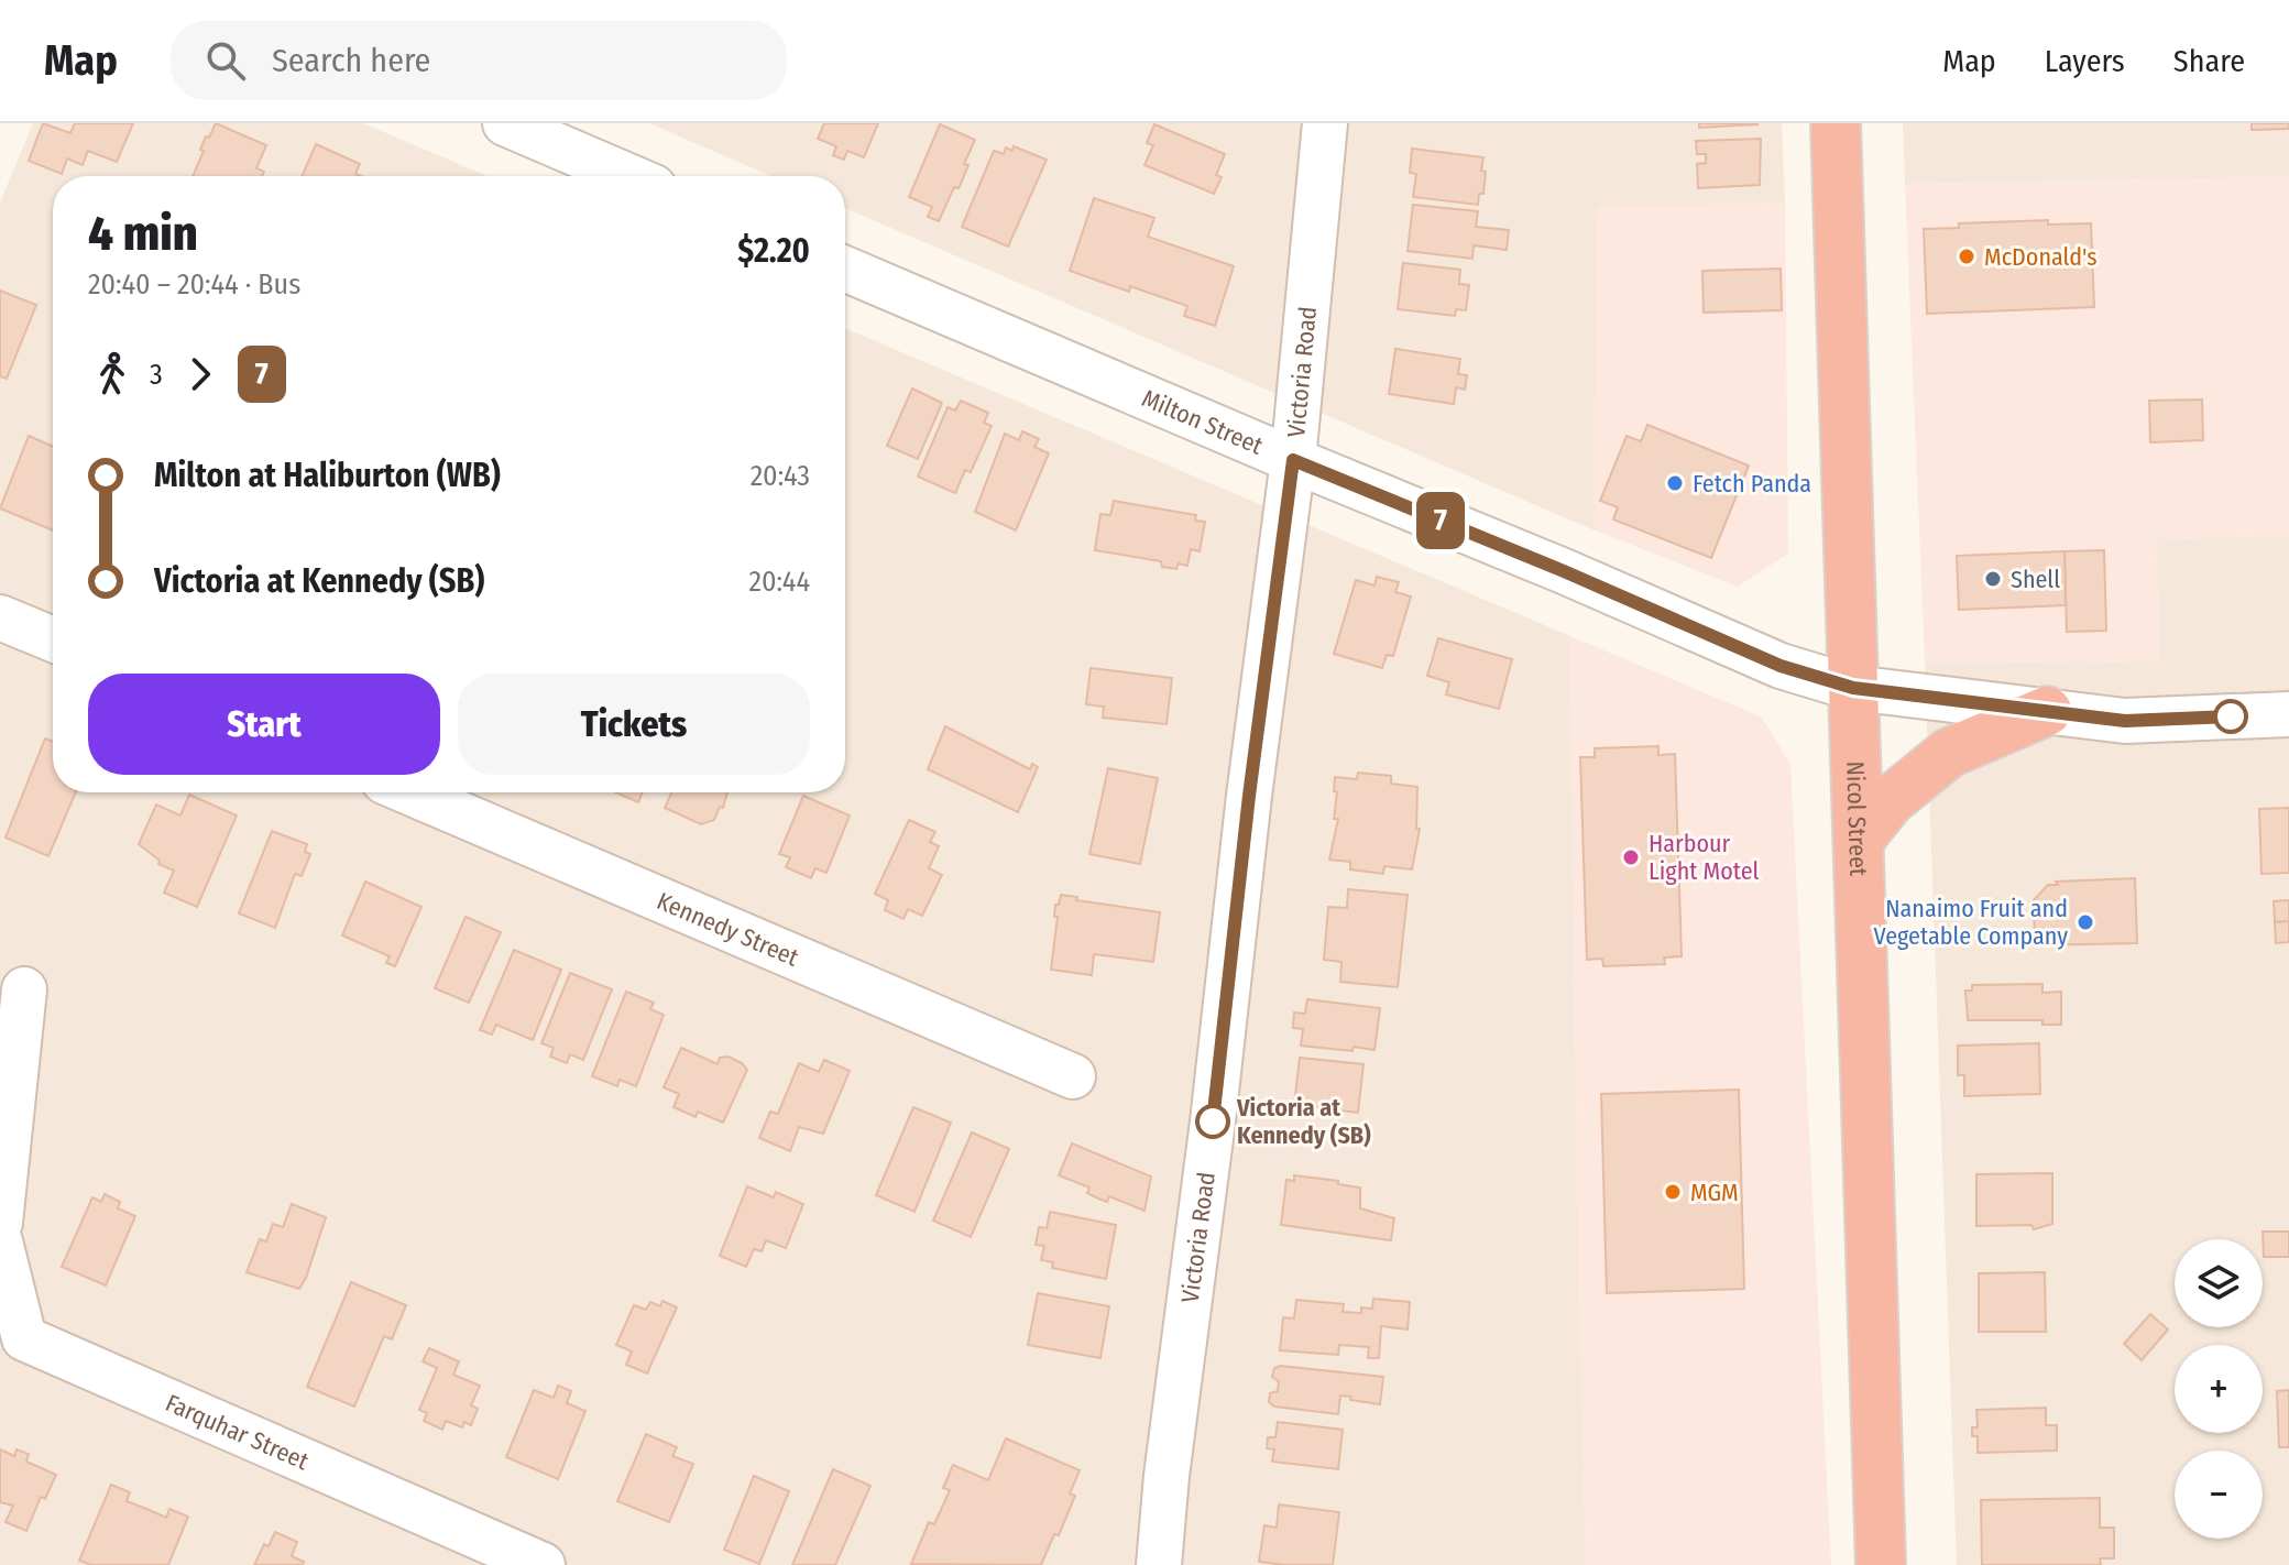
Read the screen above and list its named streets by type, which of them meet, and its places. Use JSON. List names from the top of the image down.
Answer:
{
  "streets": {
    "highway": ["Nicol Street"],
    "street": [
      "Victoria Road",
      "Milton Street",
      "Kennedy Street",
      "Farquhar Street"
    ]
  },
  "crossings": [
    ["Victoria Road", "Milton Street"],
    ["Milton Street", "Nicol Street"]
  ],
  "places": [
    "McDonald's",
    "Fetch Panda",
    "Shell",
    "Harbour Light Motel",
    "Nanaimo Fruit and Vegetable Company",
    "Victoria at Kennedy (SB)",
    "MGM"
  ],
  "lines": ["bus line 7"],
  "page": {
    "header": "Map",
    "search": "Search here",
    "nav": ["Map", "Layers", "Share"],
    "on_map": "7",
    "heading": ["4 min", "20:40 – 20:44 · Bus", "$2.20"],
    "legs": ["3", "7"],
    "list": [
      {
        "name": "Milton at Haliburton (WB)",
        "value": "20:43"
      },
      {
        "name": "Victoria at Kennedy (SB)",
        "value": "20:44"
      }
    ],
    "buttons": ["Start", "Tickets"],
    "map_buttons": ["+", "−"]
  }
}
